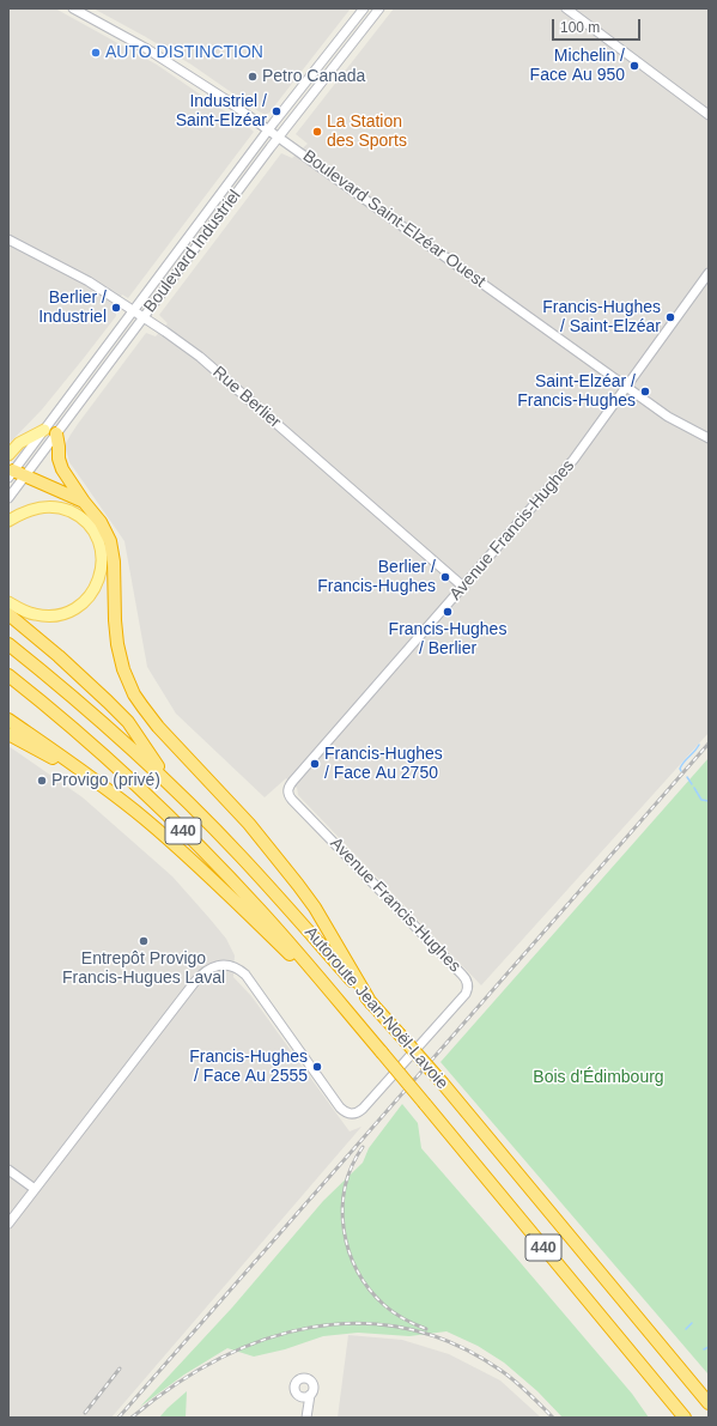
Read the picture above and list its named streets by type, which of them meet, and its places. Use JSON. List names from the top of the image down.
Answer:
{
  "streets": {
    "highway": ["440", "Autoroute Jean-Noël-Lavoie"],
    "street": [
      "Boulevard Saint-Elzéar Ouest",
      "Boulevard Industriel",
      "Rue Berlier",
      "Avenue Francis-Hughes"
    ]
  },
  "crossings": [
    ["Boulevard Saint-Elzéar Ouest", "Boulevard Industriel"],
    ["Boulevard Saint-Elzéar Ouest", "Avenue Francis-Hughes"],
    ["Boulevard Industriel", "Rue Berlier"],
    ["Rue Berlier", "Avenue Francis-Hughes"]
  ],
  "parks": ["Bois d'Édimbourg"],
  "places": [
    "AUTO DISTINCTION",
    "Michelin / Face Au 950",
    "Petro Canada",
    "Industriel / Saint-Elzéar",
    "La Station des Sports",
    "Berlier / Industriel",
    "Francis-Hughes / Saint-Elzéar",
    "Saint-Elzéar / Francis-Hughes",
    "Berlier / Francis-Hughes",
    "Francis-Hughes / Berlier",
    "Francis-Hughes / Face Au 2750",
    "Provigo (privé)",
    "Entrepôt Provigo Francis-Hugues Laval",
    "Francis-Hughes / Face Au 2555"
  ],
  "scale_bar": "100 m"
}
